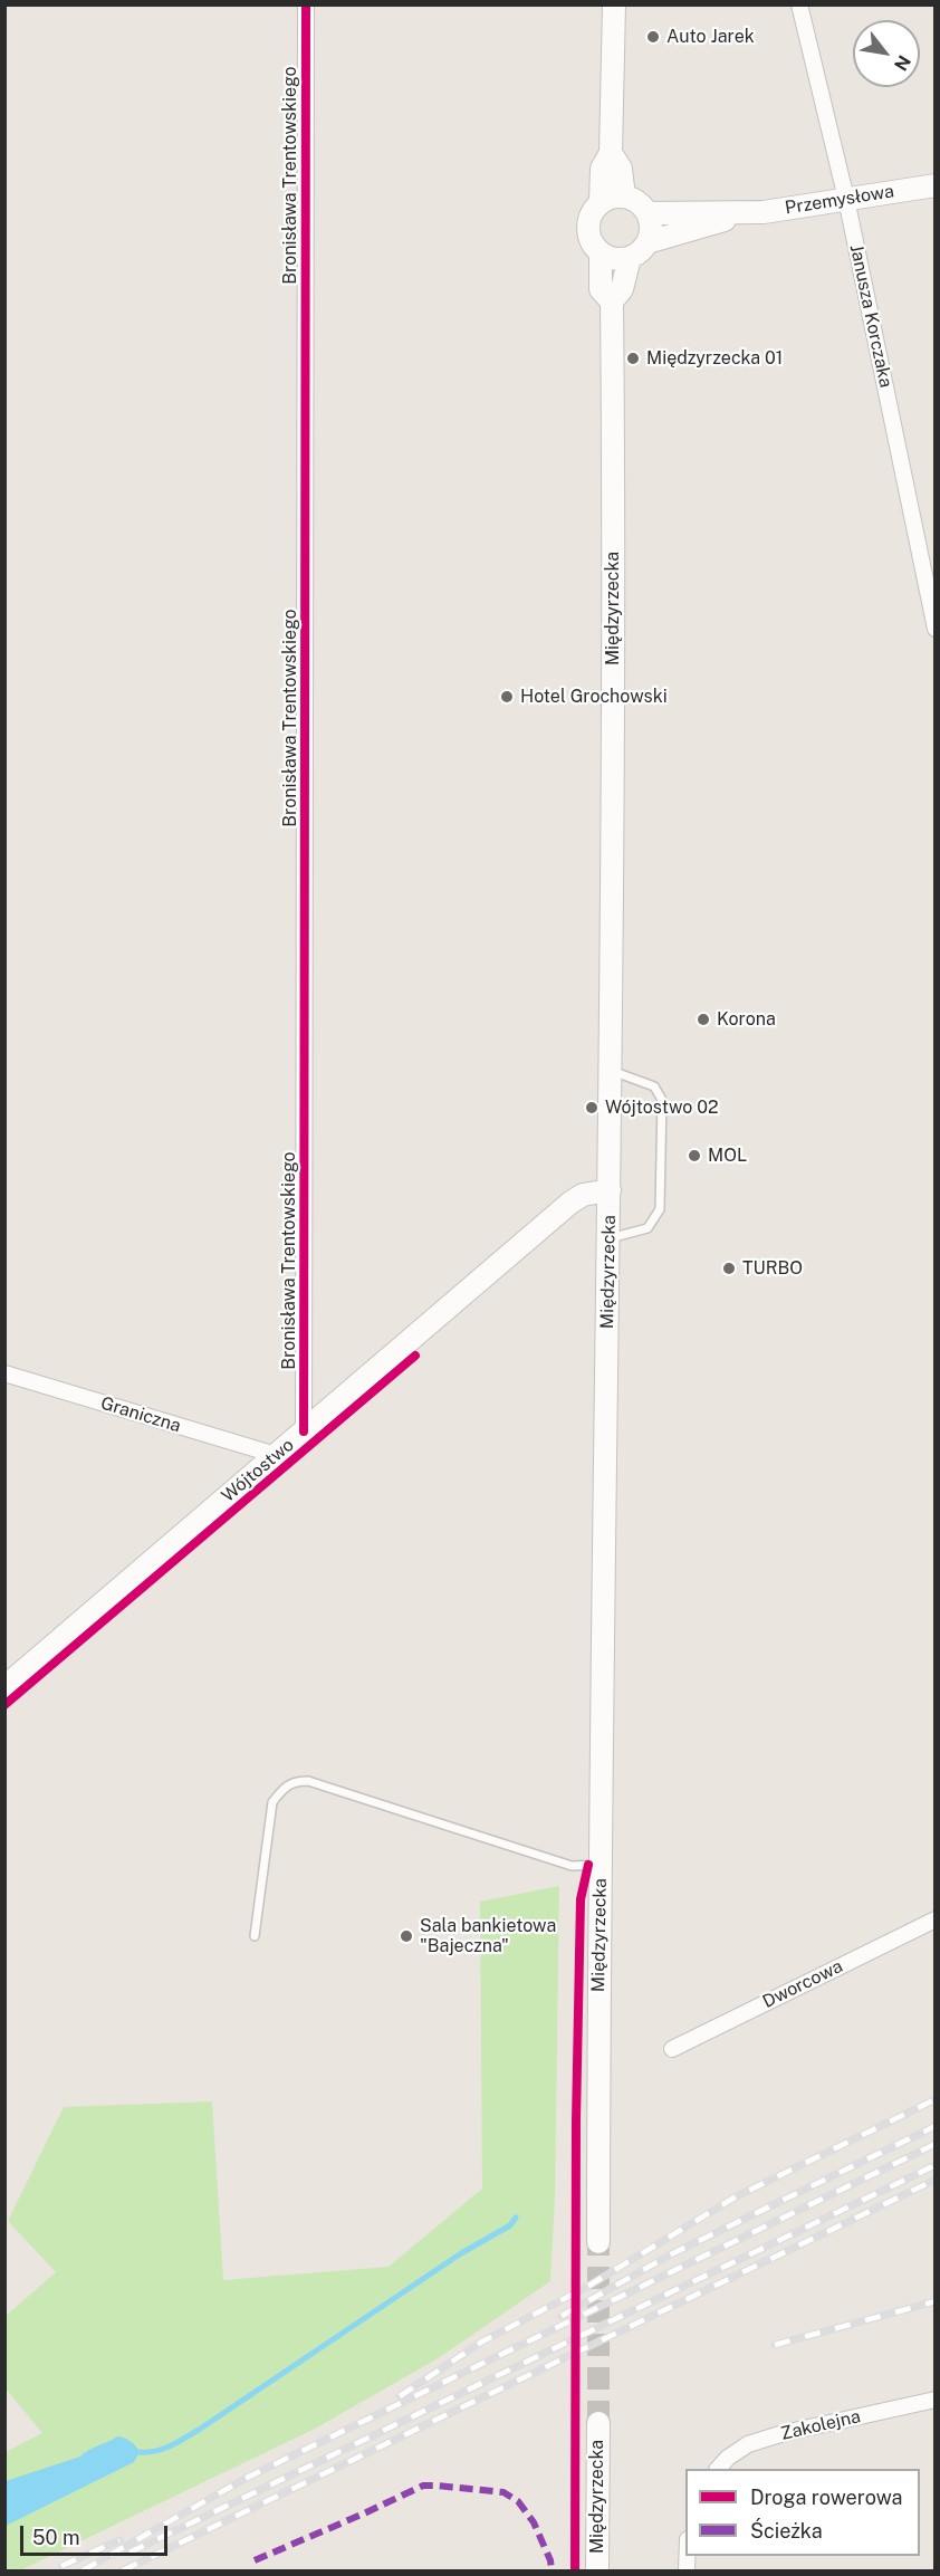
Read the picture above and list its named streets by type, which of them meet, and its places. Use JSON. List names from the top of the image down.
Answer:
{
  "streets": {
    "main road": ["Przemysłowa", "Międzyrzecka", "Wójtostwo"],
    "street": [
      "Bronisława Trentowskiego",
      "Janusza Korczaka",
      "Graniczna",
      "Dworcowa",
      "Zakolejna"
    ]
  },
  "crossings": [
    ["Bronisława Trentowskiego", "Wójtostwo"],
    ["Przemysłowa", "Janusza Korczaka"],
    ["Przemysłowa", "Międzyrzecka"],
    ["Międzyrzecka", "Wójtostwo"],
    ["Graniczna", "Wójtostwo"]
  ],
  "places": [
    "Auto Jarek",
    "Międzyrzecka 01",
    "Hotel Grochowski",
    "Korona",
    "Wójtostwo 02",
    "MOL",
    "TURBO",
    "Sala bankietowa \"Bajeczna\""
  ],
  "legend": ["Droga rowerowa", "Ścieżka"],
  "scale_bar": "50 m",
  "north": "bottom right"
}
